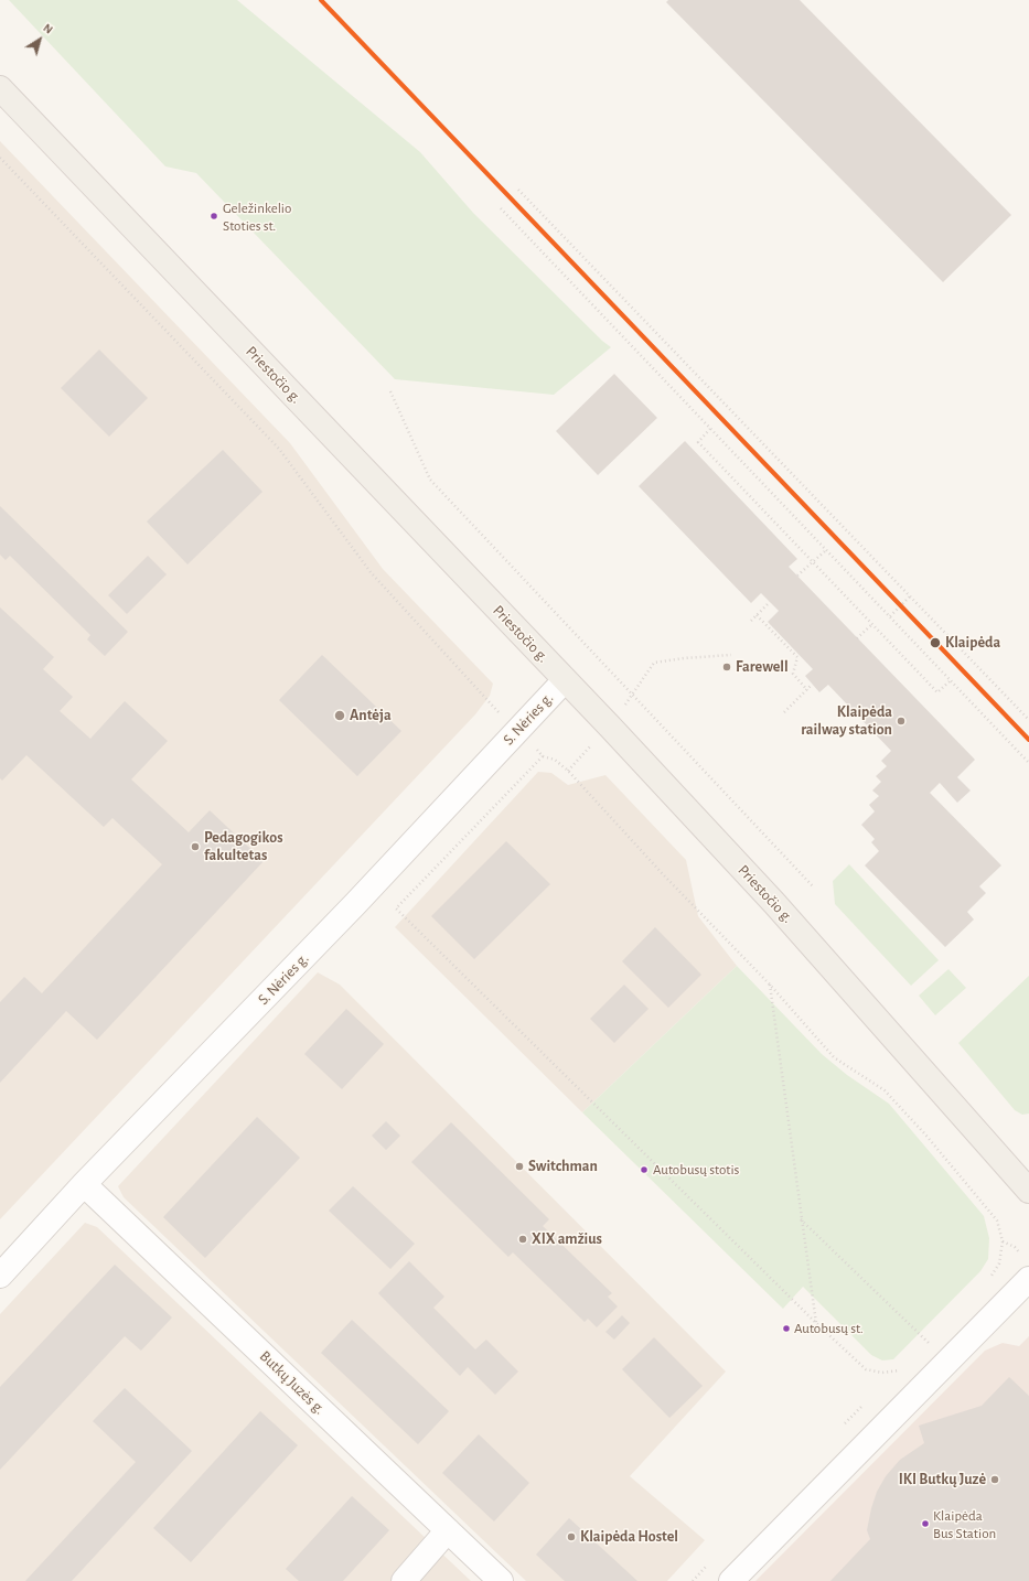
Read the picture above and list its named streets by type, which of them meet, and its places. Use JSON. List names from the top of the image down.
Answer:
{
  "streets": {
    "main road": ["Priestočio g."],
    "street": ["S. Nėries g.", "Butkų Juzės g."]
  },
  "crossings": [
    ["Priestočio g.", "S. Nėries g."],
    ["S. Nėries g.", "Butkų Juzės g."]
  ],
  "places": [
    "Geležinkelio Stoties st.",
    "Klaipėda",
    "Farewell",
    "Antėja",
    "Klaipėda railway station",
    "Pedagogikos fakultetas",
    "Switchman",
    "Autobusų stotis",
    "XIX amžius",
    "Autobusų st.",
    "IKI Butkų Juzė",
    "Klaipėda Bus Station",
    "Klaipėda Hostel"
  ],
  "north": "top right"
}
